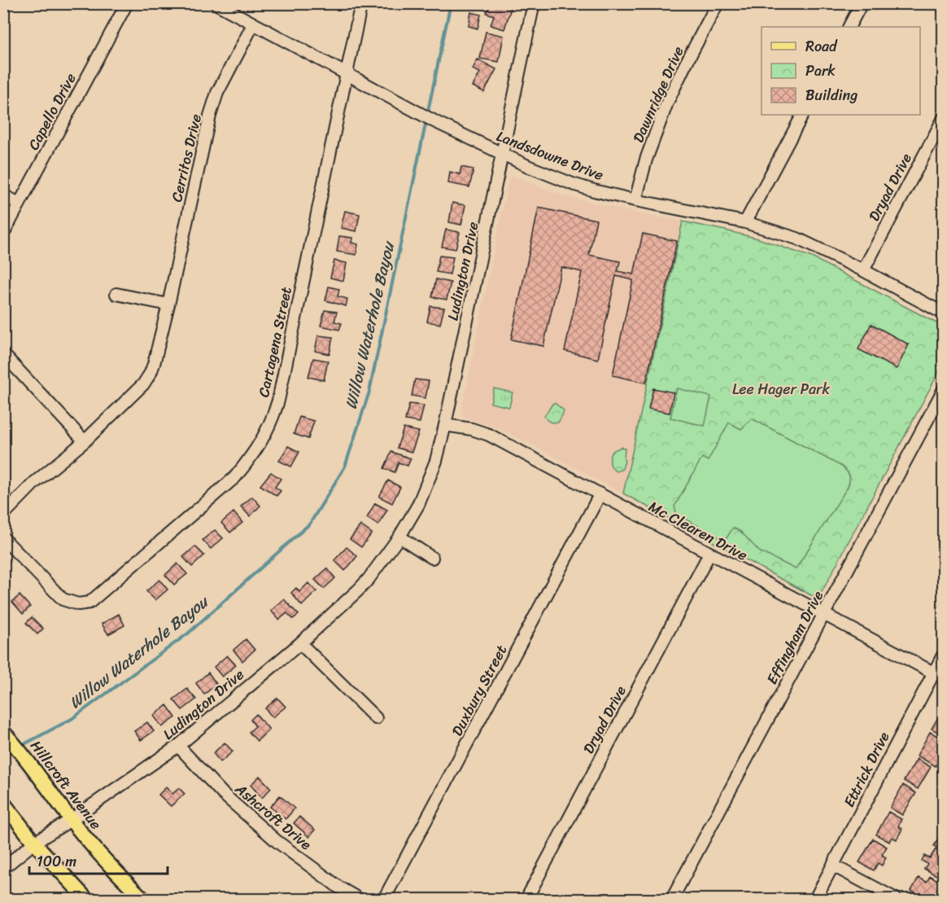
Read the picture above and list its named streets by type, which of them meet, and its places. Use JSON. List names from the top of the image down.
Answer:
{
  "streets": {
    "main road": ["Hillcroft Avenue"],
    "street": [
      "Dawnridge Drive",
      "Capello Drive",
      "Landsdowne Drive",
      "Cerritos Drive",
      "Dryad Drive",
      "Ludington Drive",
      "Cartagena Street",
      "Mc Clearen Drive",
      "Effingham Drive",
      "Duxbury Street",
      "Ettrick Drive",
      "Ashcroft Drive"
    ]
  },
  "crossings": [
    ["Dawnridge Drive", "Landsdowne Drive"],
    ["Landsdowne Drive", "Cerritos Drive"],
    ["Landsdowne Drive", "Dryad Drive"],
    ["Landsdowne Drive", "Ludington Drive"],
    ["Landsdowne Drive", "Cartagena Street"],
    ["Dryad Drive", "Mc Clearen Drive"],
    ["Ludington Drive", "Mc Clearen Drive"],
    ["Ludington Drive", "Hillcroft Avenue"],
    ["Ludington Drive", "Ashcroft Drive"],
    ["Mc Clearen Drive", "Effingham Drive"],
    ["Mc Clearen Drive", "Duxbury Street"],
    ["Mc Clearen Drive", "Ettrick Drive"]
  ],
  "water": ["Willow Waterhole Bayou"],
  "parks": ["Lee Hager Park"],
  "legend": ["Road", "Park", "Building"],
  "scale_bar": "100 m"
}
